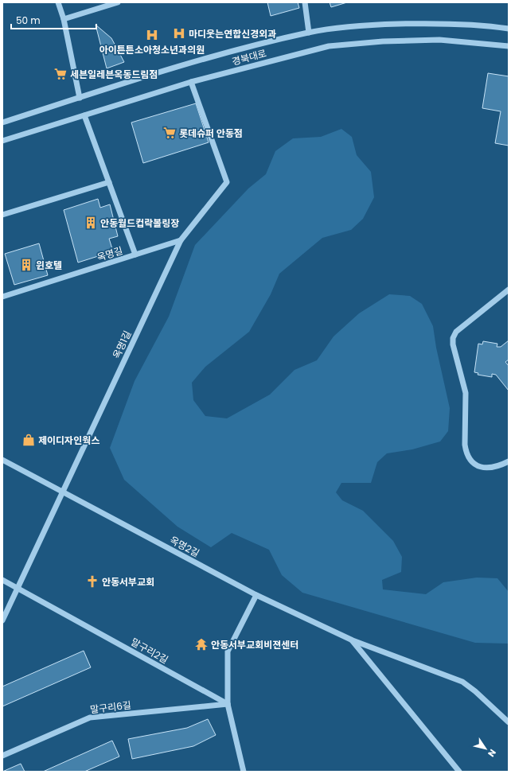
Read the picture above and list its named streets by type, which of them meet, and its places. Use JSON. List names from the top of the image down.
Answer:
{
  "streets": {
    "street": [
      "경북대로",
      "옥명길",
      "옥명1길",
      "옥명2길",
      "말구리2길",
      "말구리6길"
    ]
  },
  "crossings": [
    ["경북대로", "옥명길"],
    ["경북대로", "옥명1길"],
    ["옥명1길", "옥명2길"],
    ["옥명1길", "말구리2길"],
    ["말구리2길", "말구리6길"]
  ],
  "places": {
    "hospital": ["마디웃는연합신경외과", "아이튼튼소아청소년과의원"],
    "supermarket": ["세븐일레븐옥동드림점", "롯데슈퍼 안동점"],
    "building": ["안동월드컵락볼링장", "윈호텔"],
    "shop": ["제이디자인웍스"],
    "church": ["안동서부교회"],
    "temple": ["안동서부교회비젼센터"]
  },
  "scale_bar": "50 m",
  "north": "bottom right"
}
